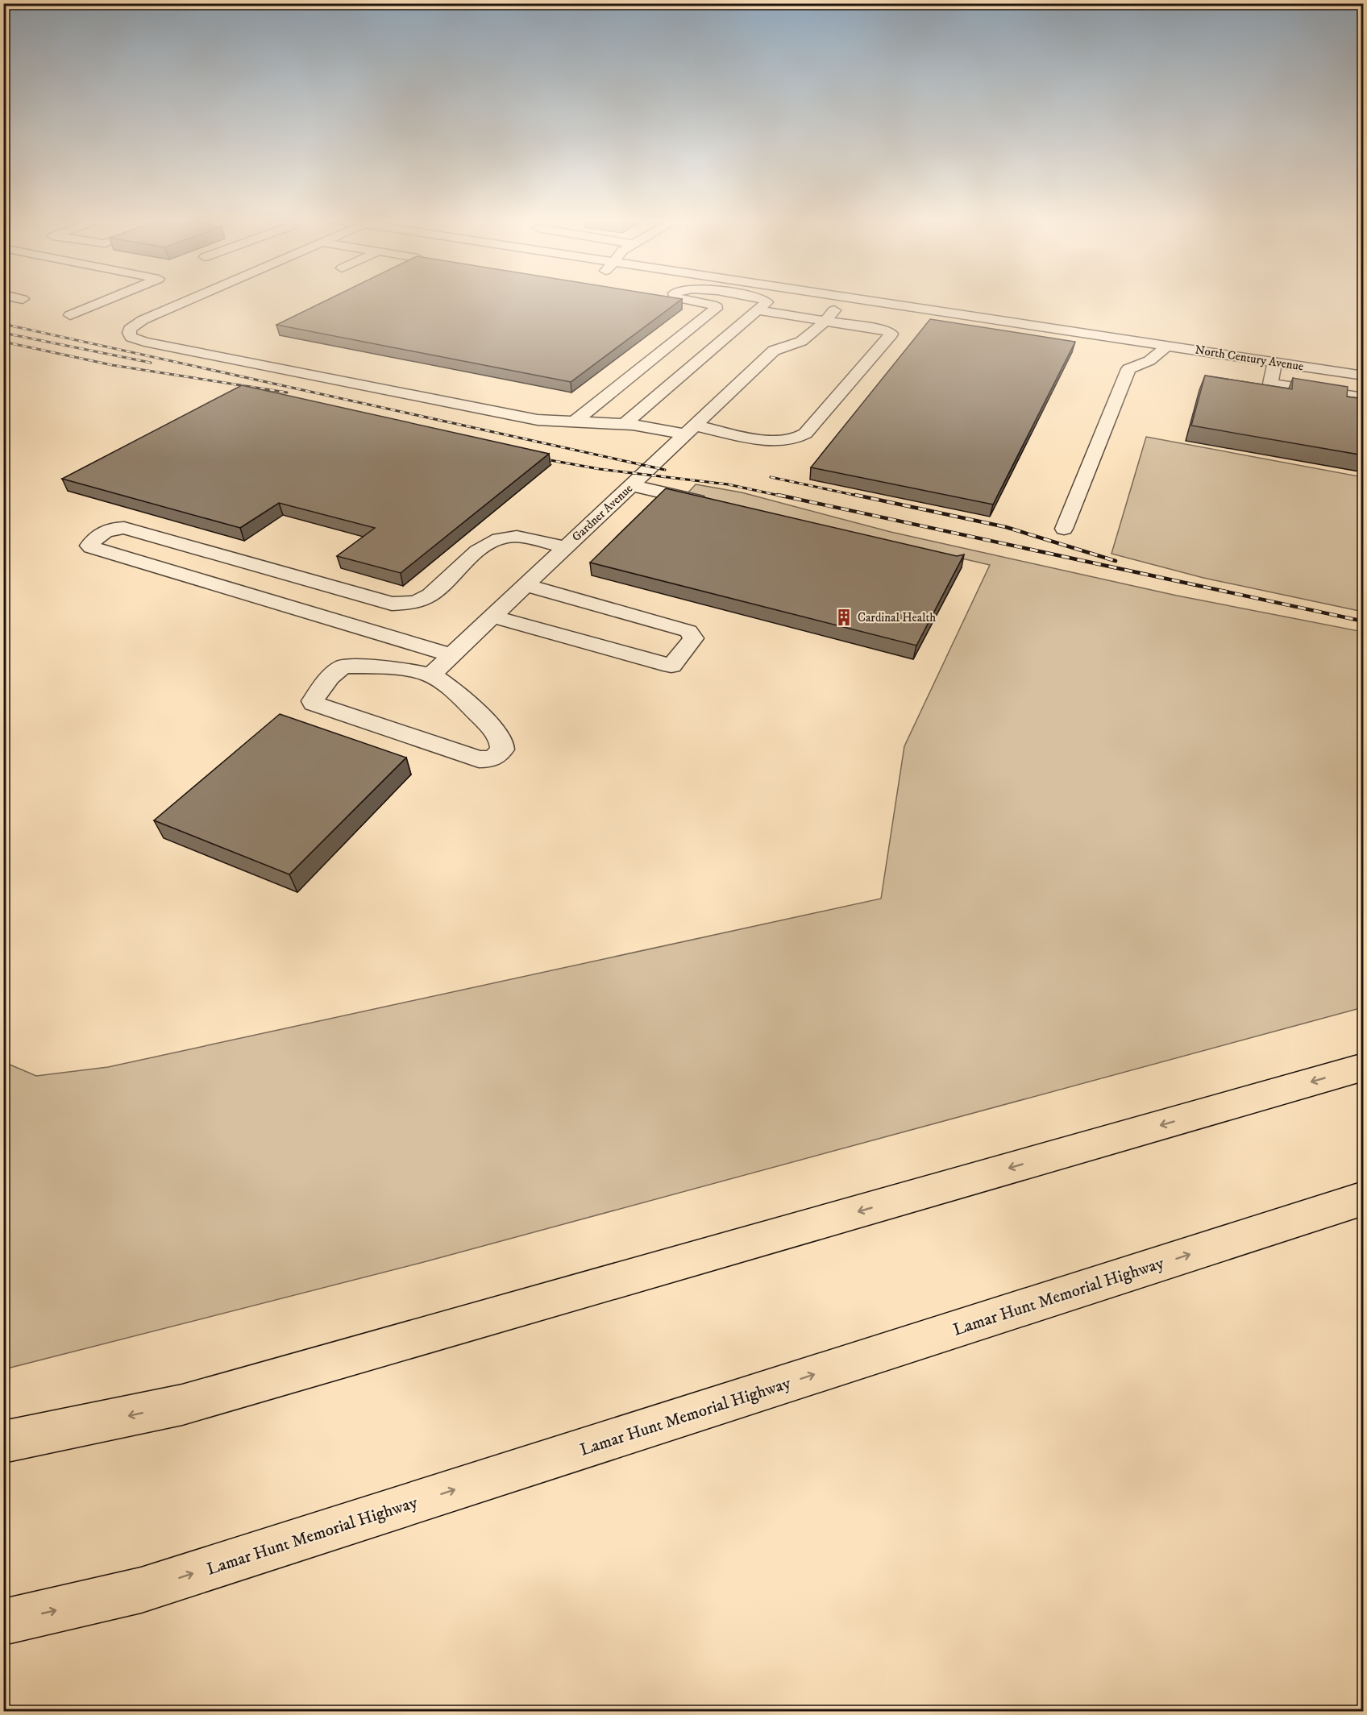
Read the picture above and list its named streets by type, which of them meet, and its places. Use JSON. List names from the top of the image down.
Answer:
{
  "streets": {
    "highway": ["Lamar Hunt Memorial Highway"],
    "street": ["North Century Avenue", "Gardner Avenue"]
  },
  "places": {
    "building": ["Cardinal Health"]
  }
}
